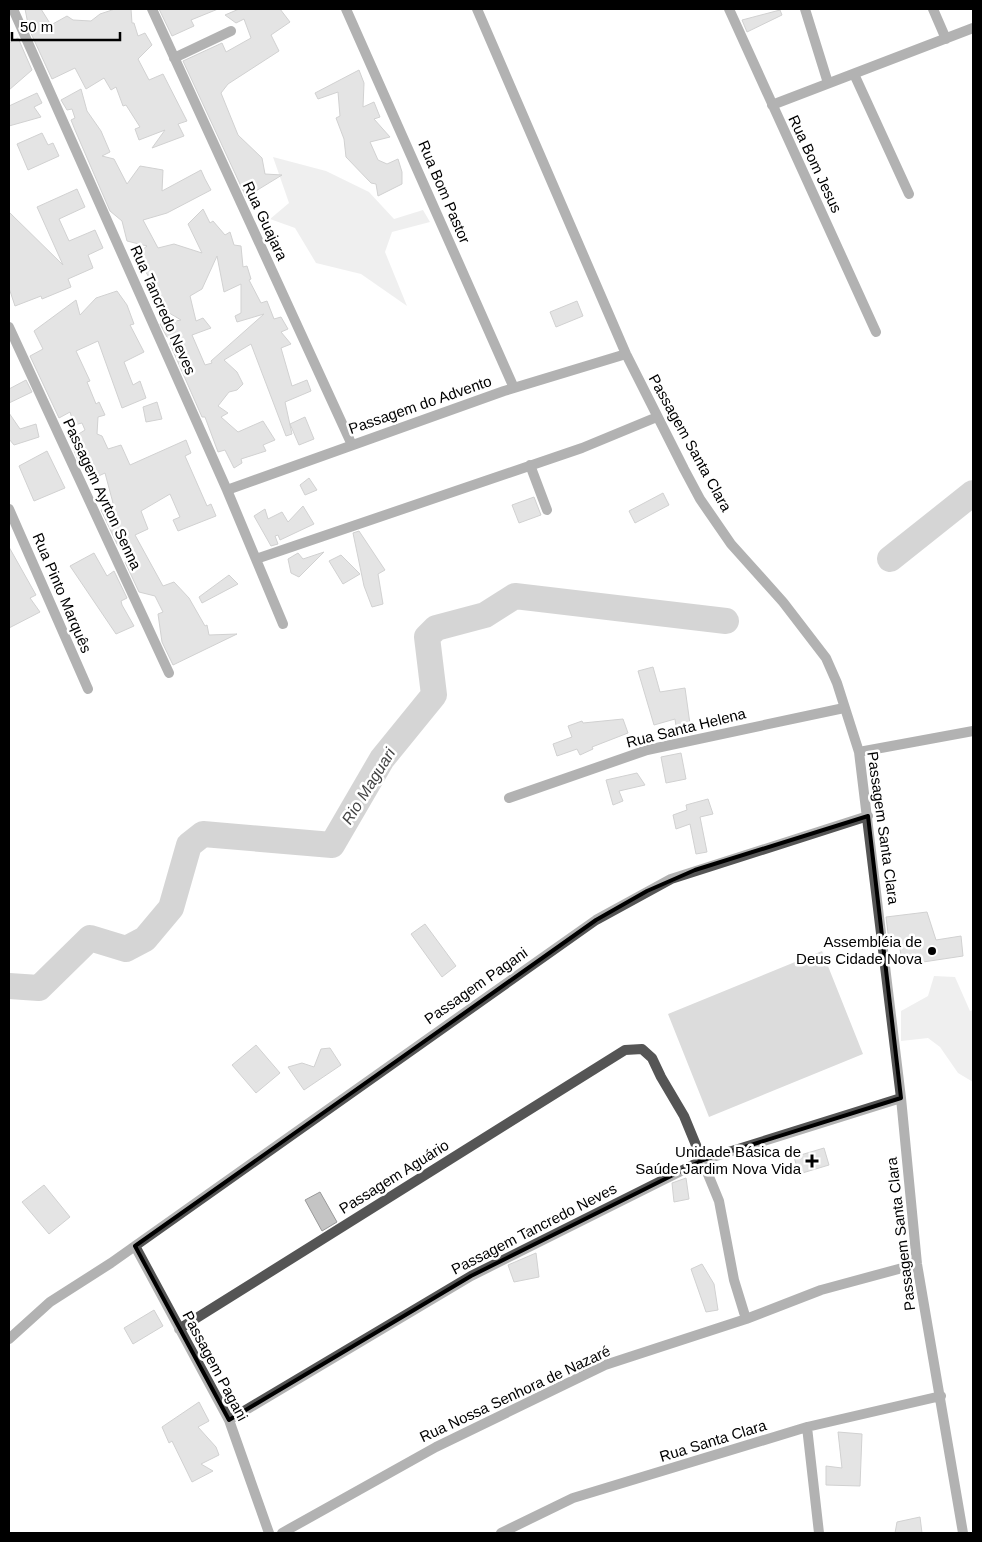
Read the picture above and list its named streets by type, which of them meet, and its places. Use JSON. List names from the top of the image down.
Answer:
{
  "streets": {
    "street": [
      "Rua Bom Jesus",
      "Rua Bom Pastor",
      "Rua Guajara",
      "Rua Tancredo Neves",
      "Passagem do Advento",
      "Passagem Santa Clara",
      "Passagem Ayrton Senna",
      "Rua Pinto Marquês",
      "Rua Santa Helena",
      "Passagem Pagani",
      "Passagem Aguário",
      "Passagem Tancredo Neves",
      "Rua Nossa Senhora de Nazaré",
      "Rua Santa Clara"
    ]
  },
  "crossings": [
    ["Rua Bom Pastor", "Passagem do Advento"],
    ["Rua Guajara", "Passagem do Advento"],
    ["Rua Tancredo Neves", "Passagem do Advento"],
    ["Passagem do Advento", "Passagem Santa Clara"],
    ["Passagem Santa Clara", "Rua Santa Helena"],
    ["Passagem Santa Clara", "Passagem Pagani"],
    ["Passagem Santa Clara", "Passagem Tancredo Neves"],
    ["Passagem Santa Clara", "Rua Nossa Senhora de Nazaré"],
    ["Passagem Santa Clara", "Rua Santa Clara"],
    ["Passagem Pagani", "Passagem Aguário"],
    ["Passagem Pagani", "Passagem Tancredo Neves"],
    ["Passagem Aguário", "Passagem Tancredo Neves"]
  ],
  "water": ["Rio Maguari"],
  "places": {
    "other": ["Assembléia de Deus Cidade Nova"],
    "health": ["Unidade Básica de Saúde Jardim Nova Vida"]
  },
  "scale_bar": "50 m"
}
